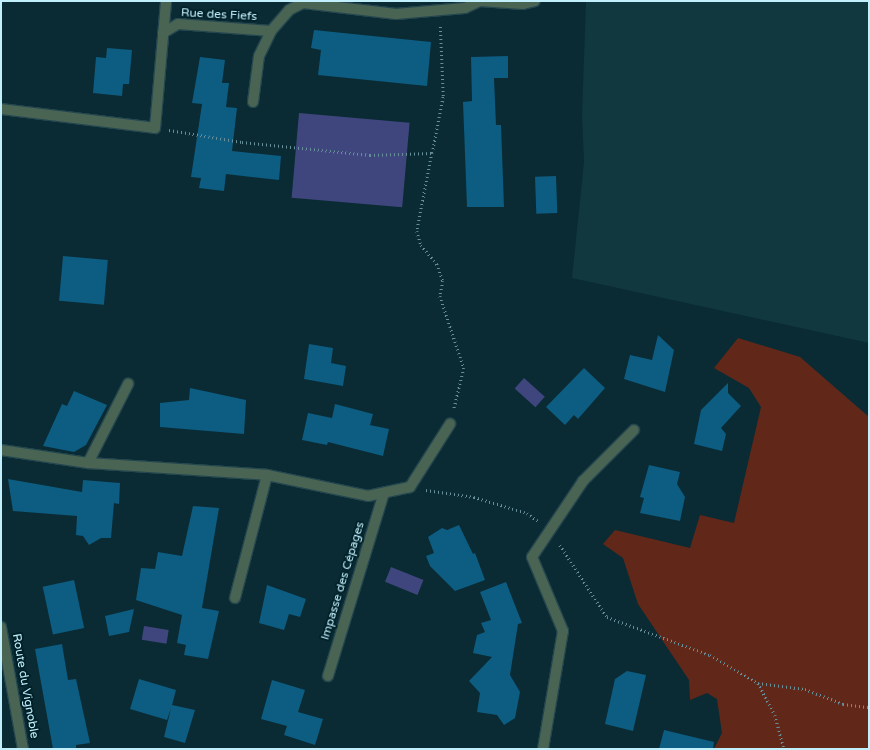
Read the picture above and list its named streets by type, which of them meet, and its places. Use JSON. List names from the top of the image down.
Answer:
{
  "streets": {
    "street": ["Rue des Fiefs", "Impasse des Cépages", "Route du Vignoble"]
  }
}
